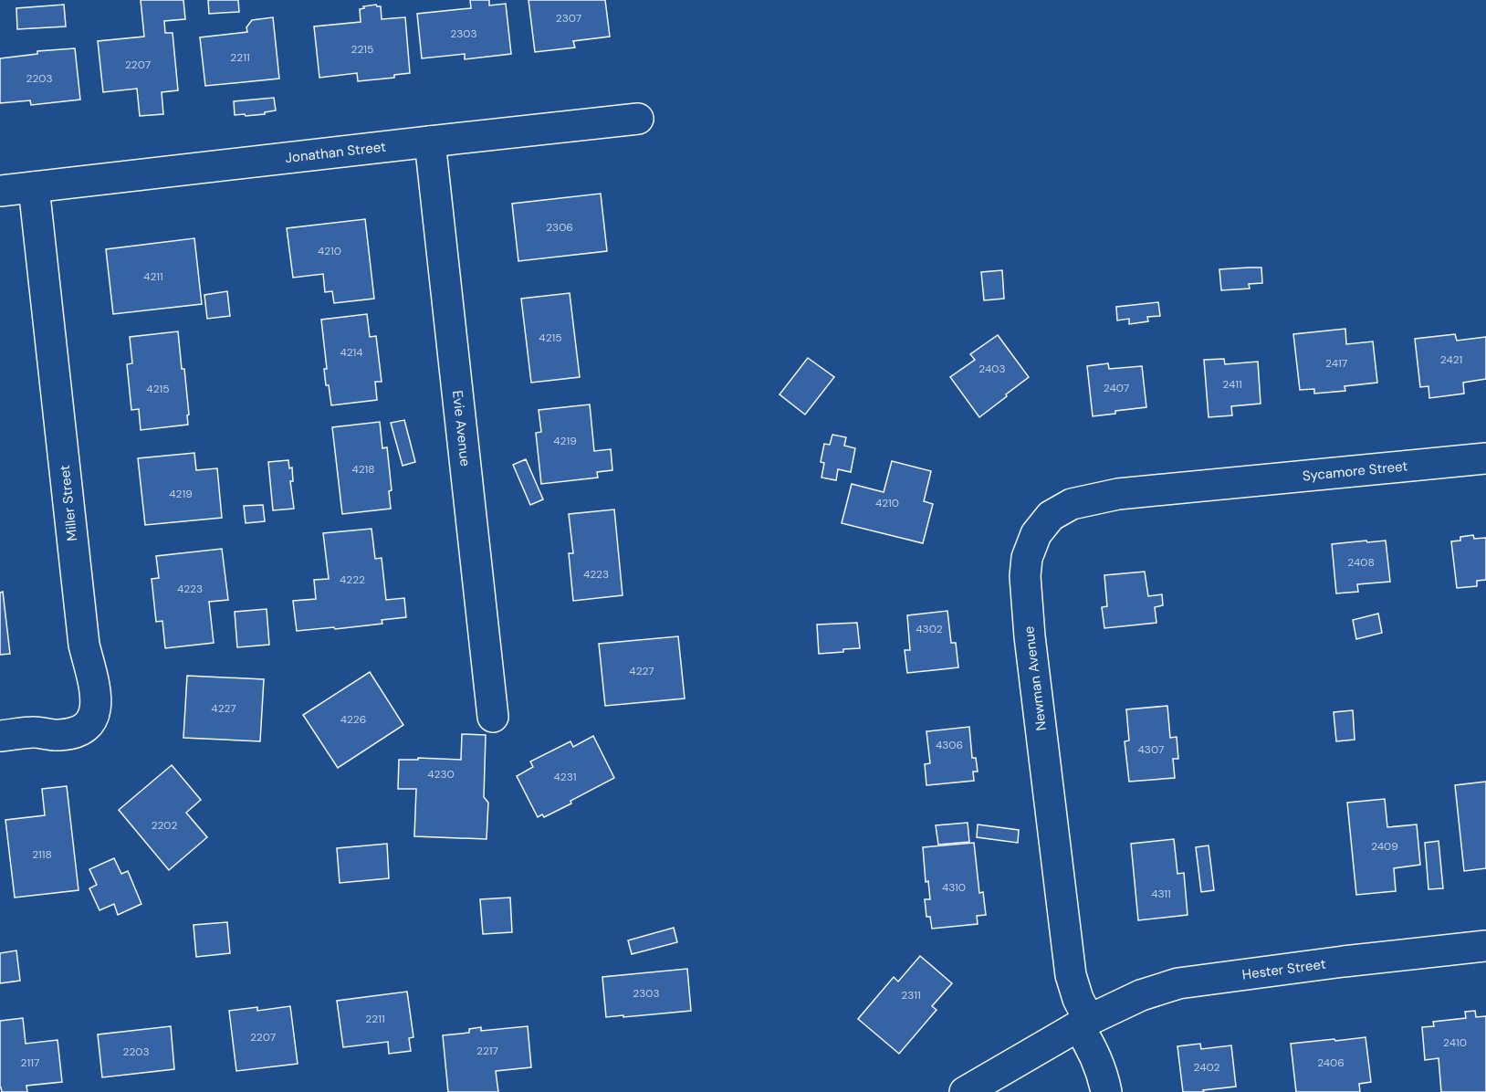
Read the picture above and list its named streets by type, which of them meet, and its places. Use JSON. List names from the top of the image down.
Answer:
{
  "streets": {
    "street": [
      "Jonathan Street",
      "Evie Avenue",
      "Sycamore Street",
      "Miller Street",
      "Newman Avenue",
      "Hester Street"
    ]
  },
  "crossings": [
    ["Jonathan Street", "Evie Avenue"],
    ["Jonathan Street", "Miller Street"],
    ["Sycamore Street", "Newman Avenue"],
    ["Newman Avenue", "Hester Street"]
  ],
  "house_numbers": [
    "2307",
    "2303",
    "2215",
    "2211",
    "2207",
    "2203",
    "2306",
    "4210",
    "4211",
    "4215",
    "4214",
    "2421",
    "2417",
    "2403",
    "2411",
    "2407",
    "4215",
    "4219",
    "4218",
    "4219",
    "4210",
    "2408",
    "4223",
    "4222",
    "4223",
    "4302",
    "4227",
    "4227",
    "4226",
    "4306",
    "4307",
    "4230",
    "4231",
    "2202",
    "2409",
    "2118",
    "4310",
    "4311",
    "2303",
    "2311",
    "2211",
    "2207",
    "2410",
    "2217",
    "2203",
    "2117",
    "2406",
    "2402"
  ]
}
